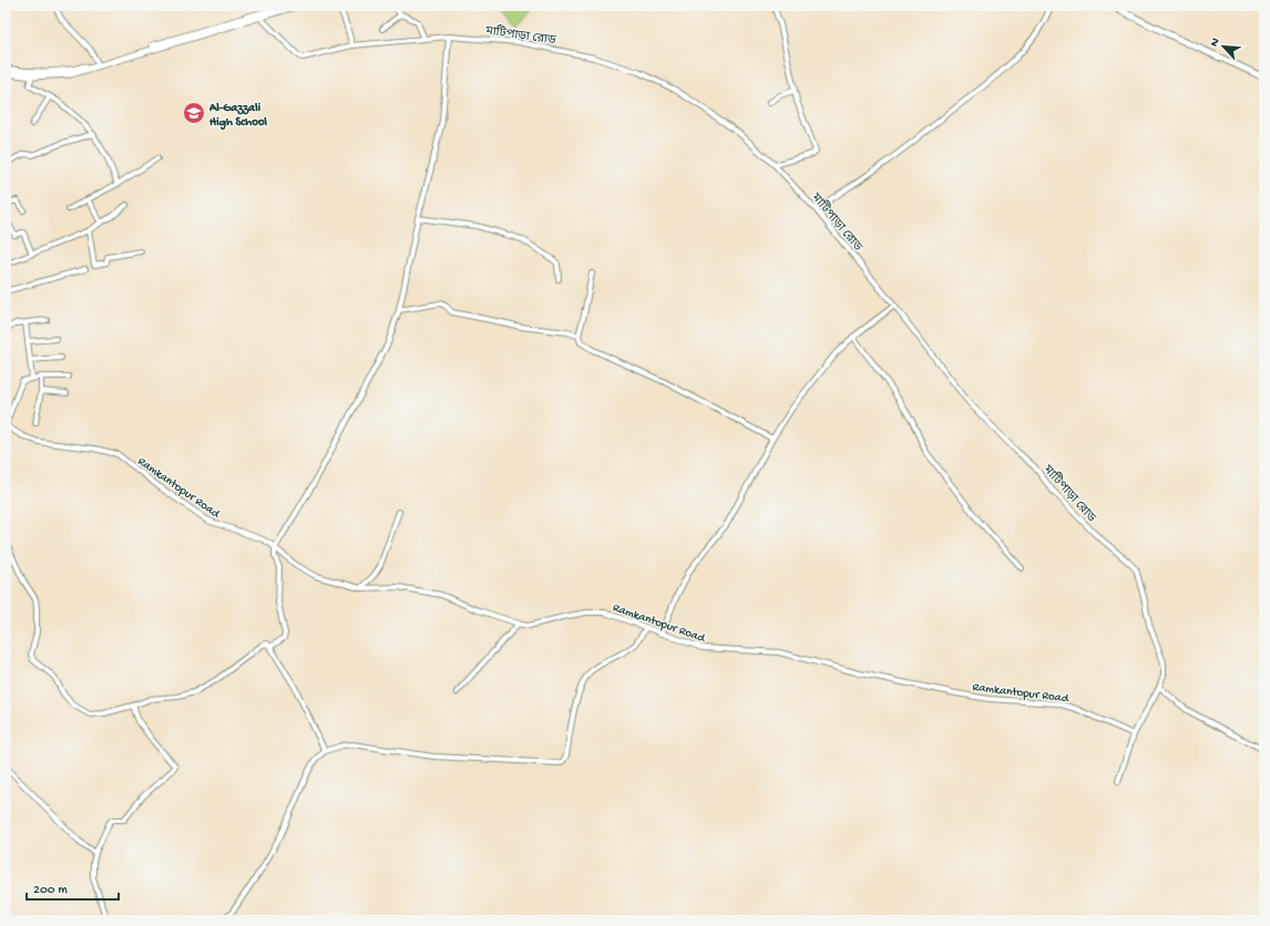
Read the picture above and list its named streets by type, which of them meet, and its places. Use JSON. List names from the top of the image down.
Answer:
{
  "streets": {
    "street": ["মাটিপাড়া রোড", "Ramkantopur Road"]
  },
  "crossings": [
    ["মাটিপাড়া রোড", "Ramkantopur Road"]
  ],
  "places": {
    "school or university": ["Al-Gazzali High School"]
  },
  "scale_bar": "200 m",
  "north": "top left"
}
